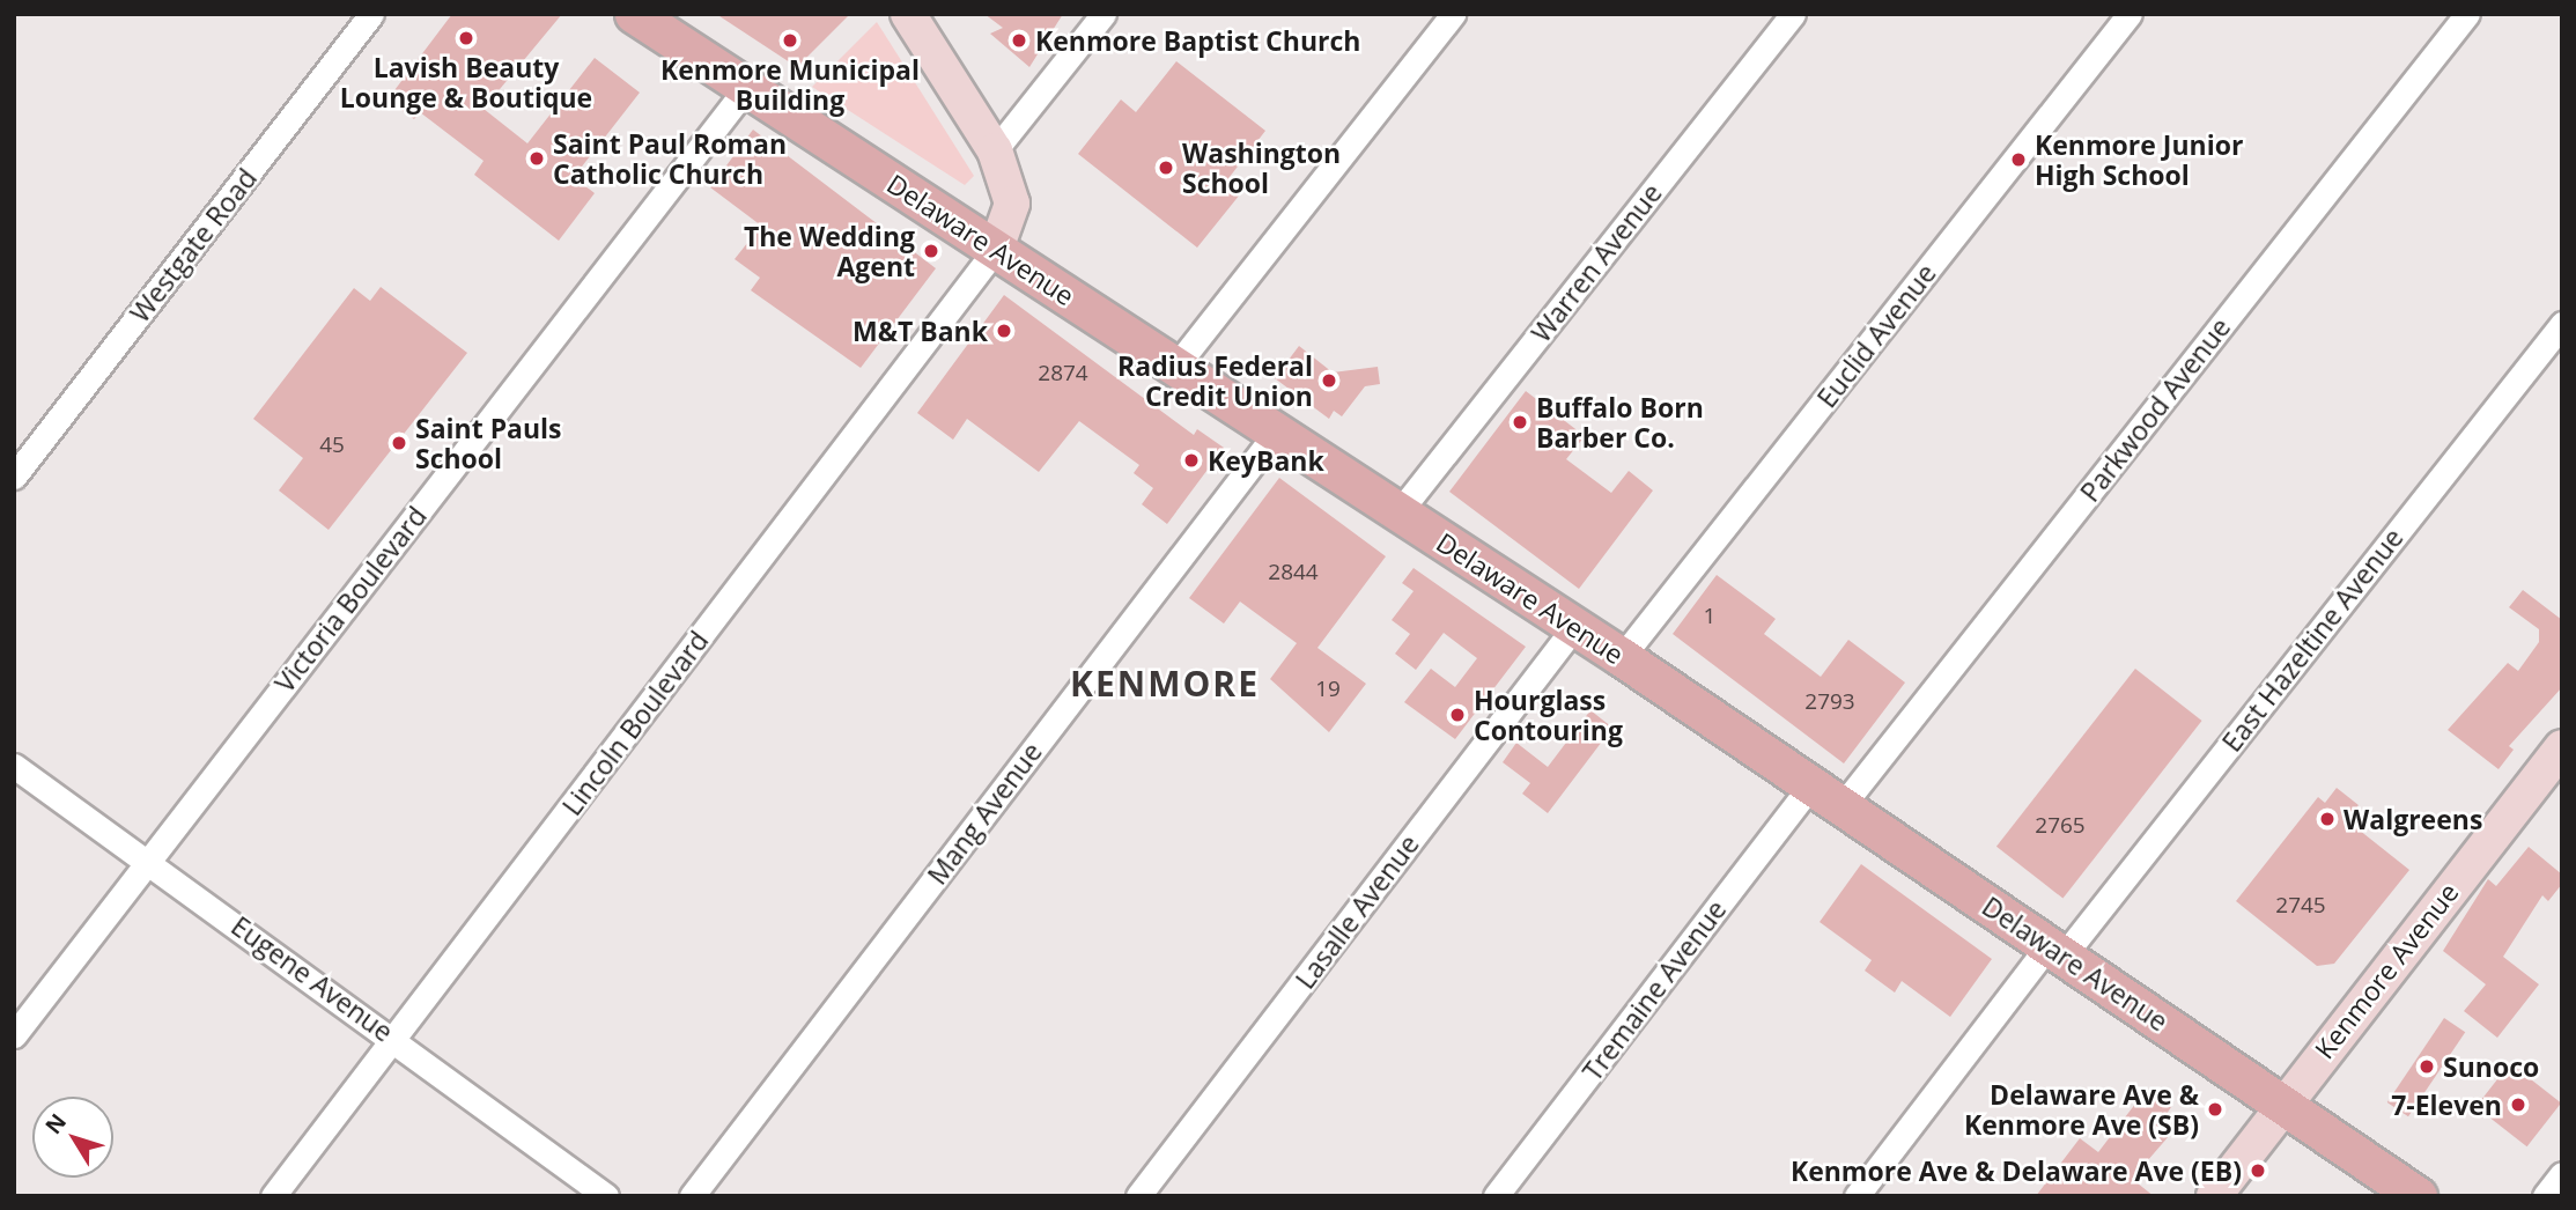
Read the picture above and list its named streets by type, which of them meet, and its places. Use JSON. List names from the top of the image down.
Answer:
{
  "streets": {
    "main road": ["Delaware Avenue", "Kenmore Avenue"],
    "street": [
      "Westgate Road",
      "Warren Avenue",
      "Euclid Avenue",
      "Parkwood Avenue",
      "Victoria Boulevard",
      "East Hazeltine Avenue",
      "Lincoln Boulevard",
      "Mang Avenue",
      "Lasalle Avenue",
      "Eugene Avenue",
      "Tremaine Avenue"
    ]
  },
  "crossings": [
    ["Delaware Avenue", "Warren Avenue"],
    ["Delaware Avenue", "Euclid Avenue"],
    ["Delaware Avenue", "Parkwood Avenue"],
    ["Delaware Avenue", "Victoria Boulevard"],
    ["Delaware Avenue", "East Hazeltine Avenue"],
    ["Delaware Avenue", "Lincoln Boulevard"],
    ["Delaware Avenue", "Mang Avenue"],
    ["Delaware Avenue", "Lasalle Avenue"],
    ["Delaware Avenue", "Kenmore Avenue"],
    ["Delaware Avenue", "Tremaine Avenue"],
    ["Victoria Boulevard", "Eugene Avenue"],
    ["Lincoln Boulevard", "Eugene Avenue"]
  ],
  "districts": ["KENMORE"],
  "places": [
    "Lavish Beauty Lounge & Boutique",
    "Kenmore Municipal Building",
    "Kenmore Baptist Church",
    "Saint Paul Roman Catholic Church",
    "Kenmore Junior High School",
    "Washington School",
    "The Wedding Agent",
    "M&T Bank",
    "Radius Federal Credit Union",
    "Buffalo Born Barber Co.",
    "Saint Pauls School",
    "KeyBank",
    "Hourglass Contouring",
    "Walgreens",
    "Sunoco",
    "7-Eleven",
    "Delaware Ave & Kenmore Ave (SB)",
    "Kenmore Ave & Delaware Ave (EB)"
  ],
  "house_numbers": [
    "2874",
    "45",
    "2844",
    "1",
    "19",
    "2793",
    "2765",
    "2745"
  ],
  "north": "top left"
}
